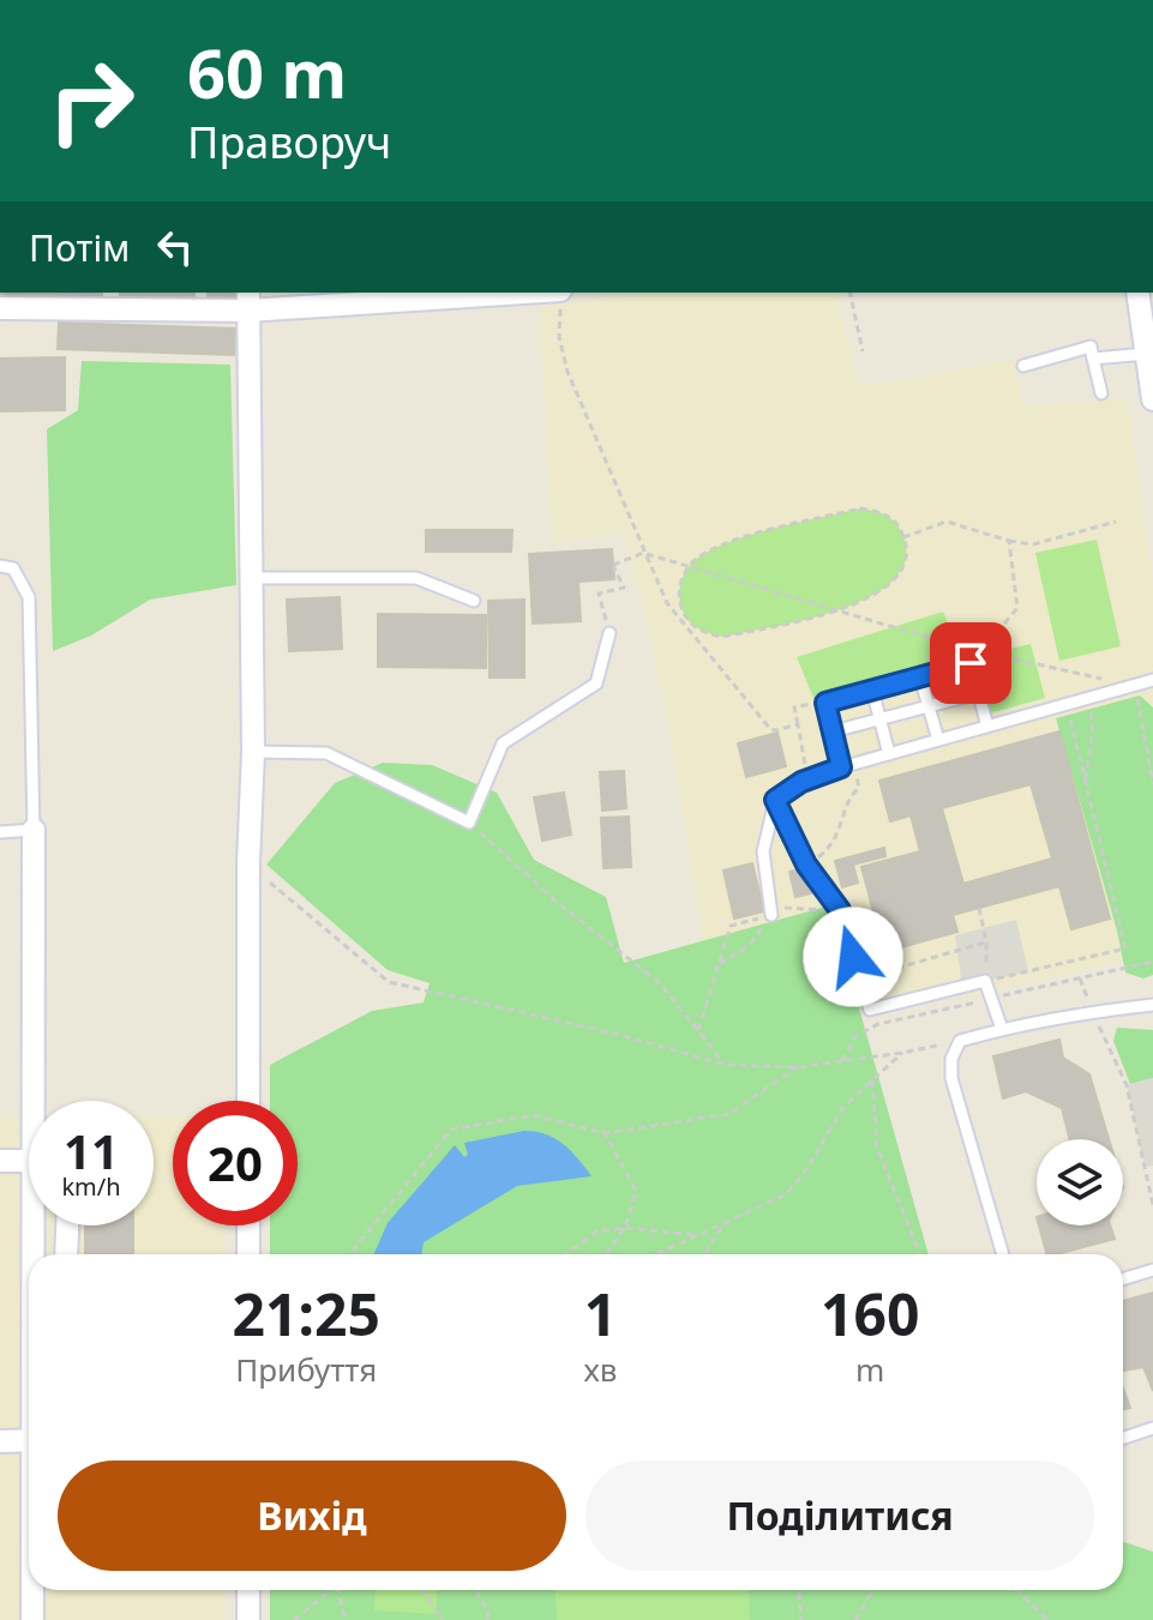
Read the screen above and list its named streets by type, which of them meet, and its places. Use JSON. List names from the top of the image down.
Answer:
{
  "page": {
    "turn": ["60 m", "Праворуч"],
    "then": "Потім",
    "speed": "11 km/h",
    "limit": "20",
    "eta": [
      "21:25",
      "Прибуття",
      "1",
      "хв",
      "160",
      "m"
    ],
    "buttons": ["Вихід", "Поділитися"]
  }
}
